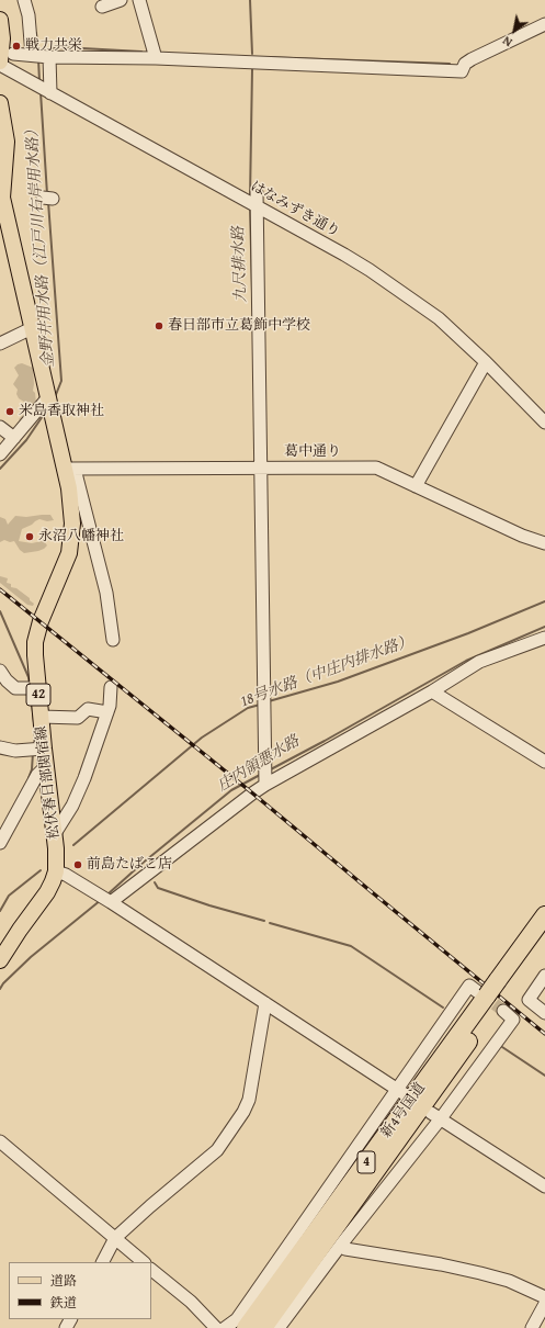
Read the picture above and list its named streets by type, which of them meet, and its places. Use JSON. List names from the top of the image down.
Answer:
{
  "streets": {
    "highway": ["新4号国道", "4"],
    "main road": ["42", "松伏春日部関宿線"],
    "street": ["はなみずき通り", "葛中通り"]
  },
  "crossings": [
    ["葛中通り", "松伏春日部関宿線"]
  ],
  "water": [
    "金野井用水路（江戸川右岸用水路）",
    "九尺排水路",
    "18号水路（中庄内排水路）",
    "庄内領悪水路"
  ],
  "places": [
    "戦力共栄",
    "春日部市立葛飾中学校",
    "米島香取神社",
    "永沼八幡神社",
    "前島たばこ店"
  ],
  "legend": ["道路", "鉄道"],
  "north": "bottom left"
}
